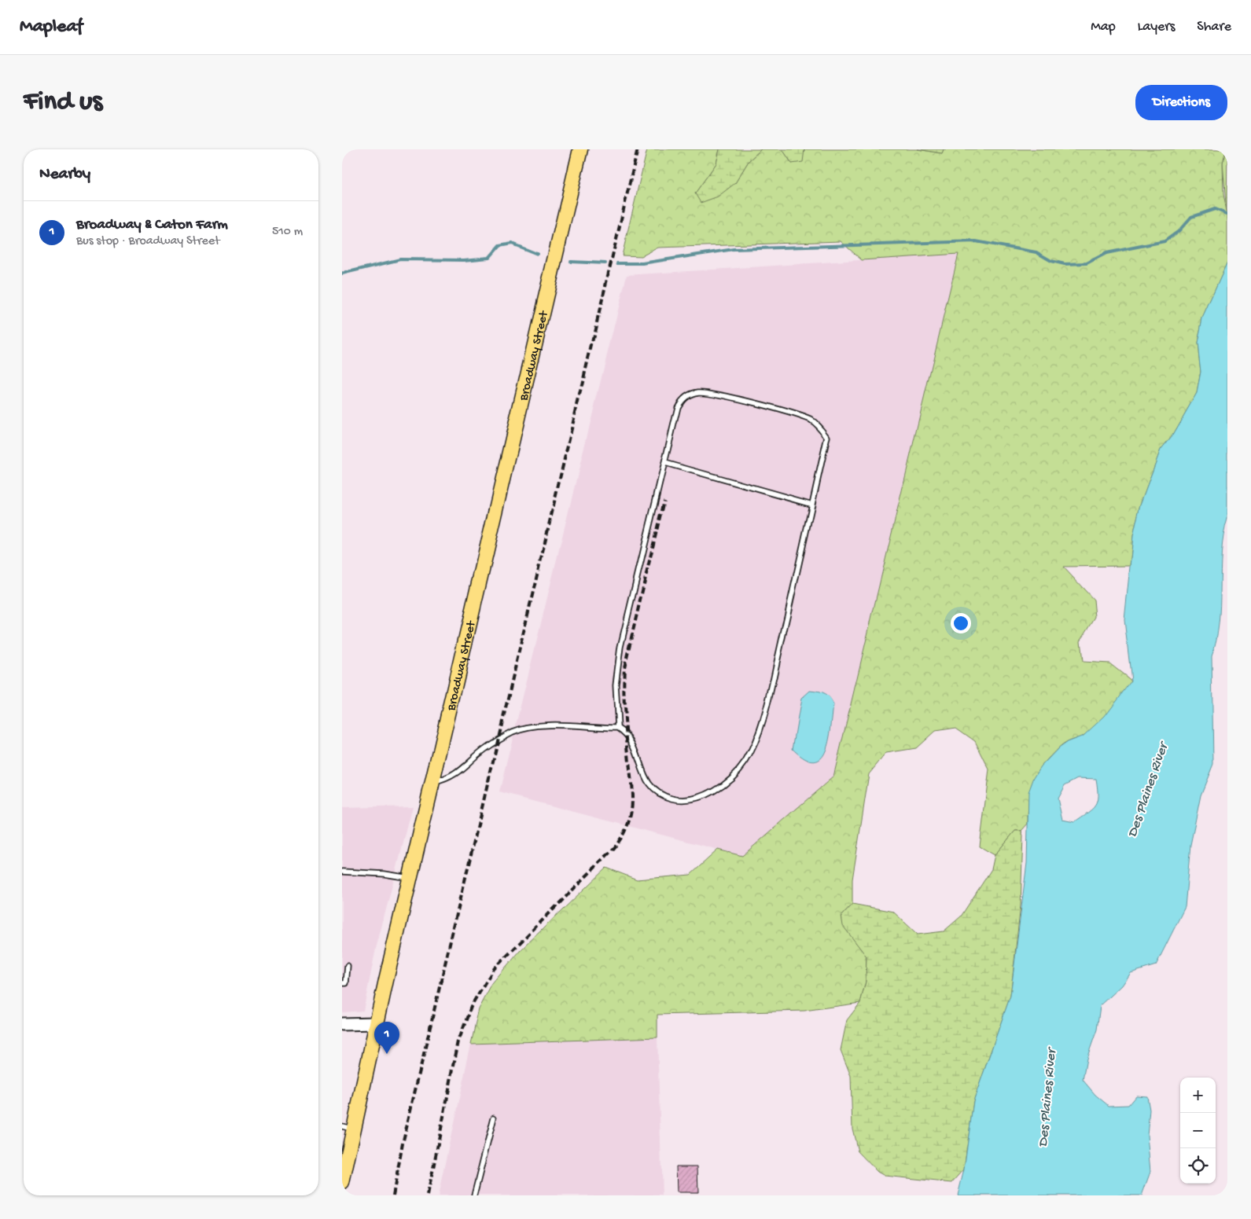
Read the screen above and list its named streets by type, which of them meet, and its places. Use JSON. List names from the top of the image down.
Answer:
{
  "streets": {
    "main road": ["Broadway Street"]
  },
  "water": ["Des Plaines River"],
  "page": {
    "header": "Mapleaf",
    "nav": ["Map", "Layers", "Share"],
    "buttons": "Directions",
    "title": "Find us",
    "heading": "Nearby",
    "list": [
      {
        "mark": "1",
        "name": "Broadway & Caton Farm",
        "note": "Bus stop · Broadway Street",
        "value": "510 m"
      }
    ],
    "pins": "1",
    "map_buttons": ["+", "−"]
  }
}
